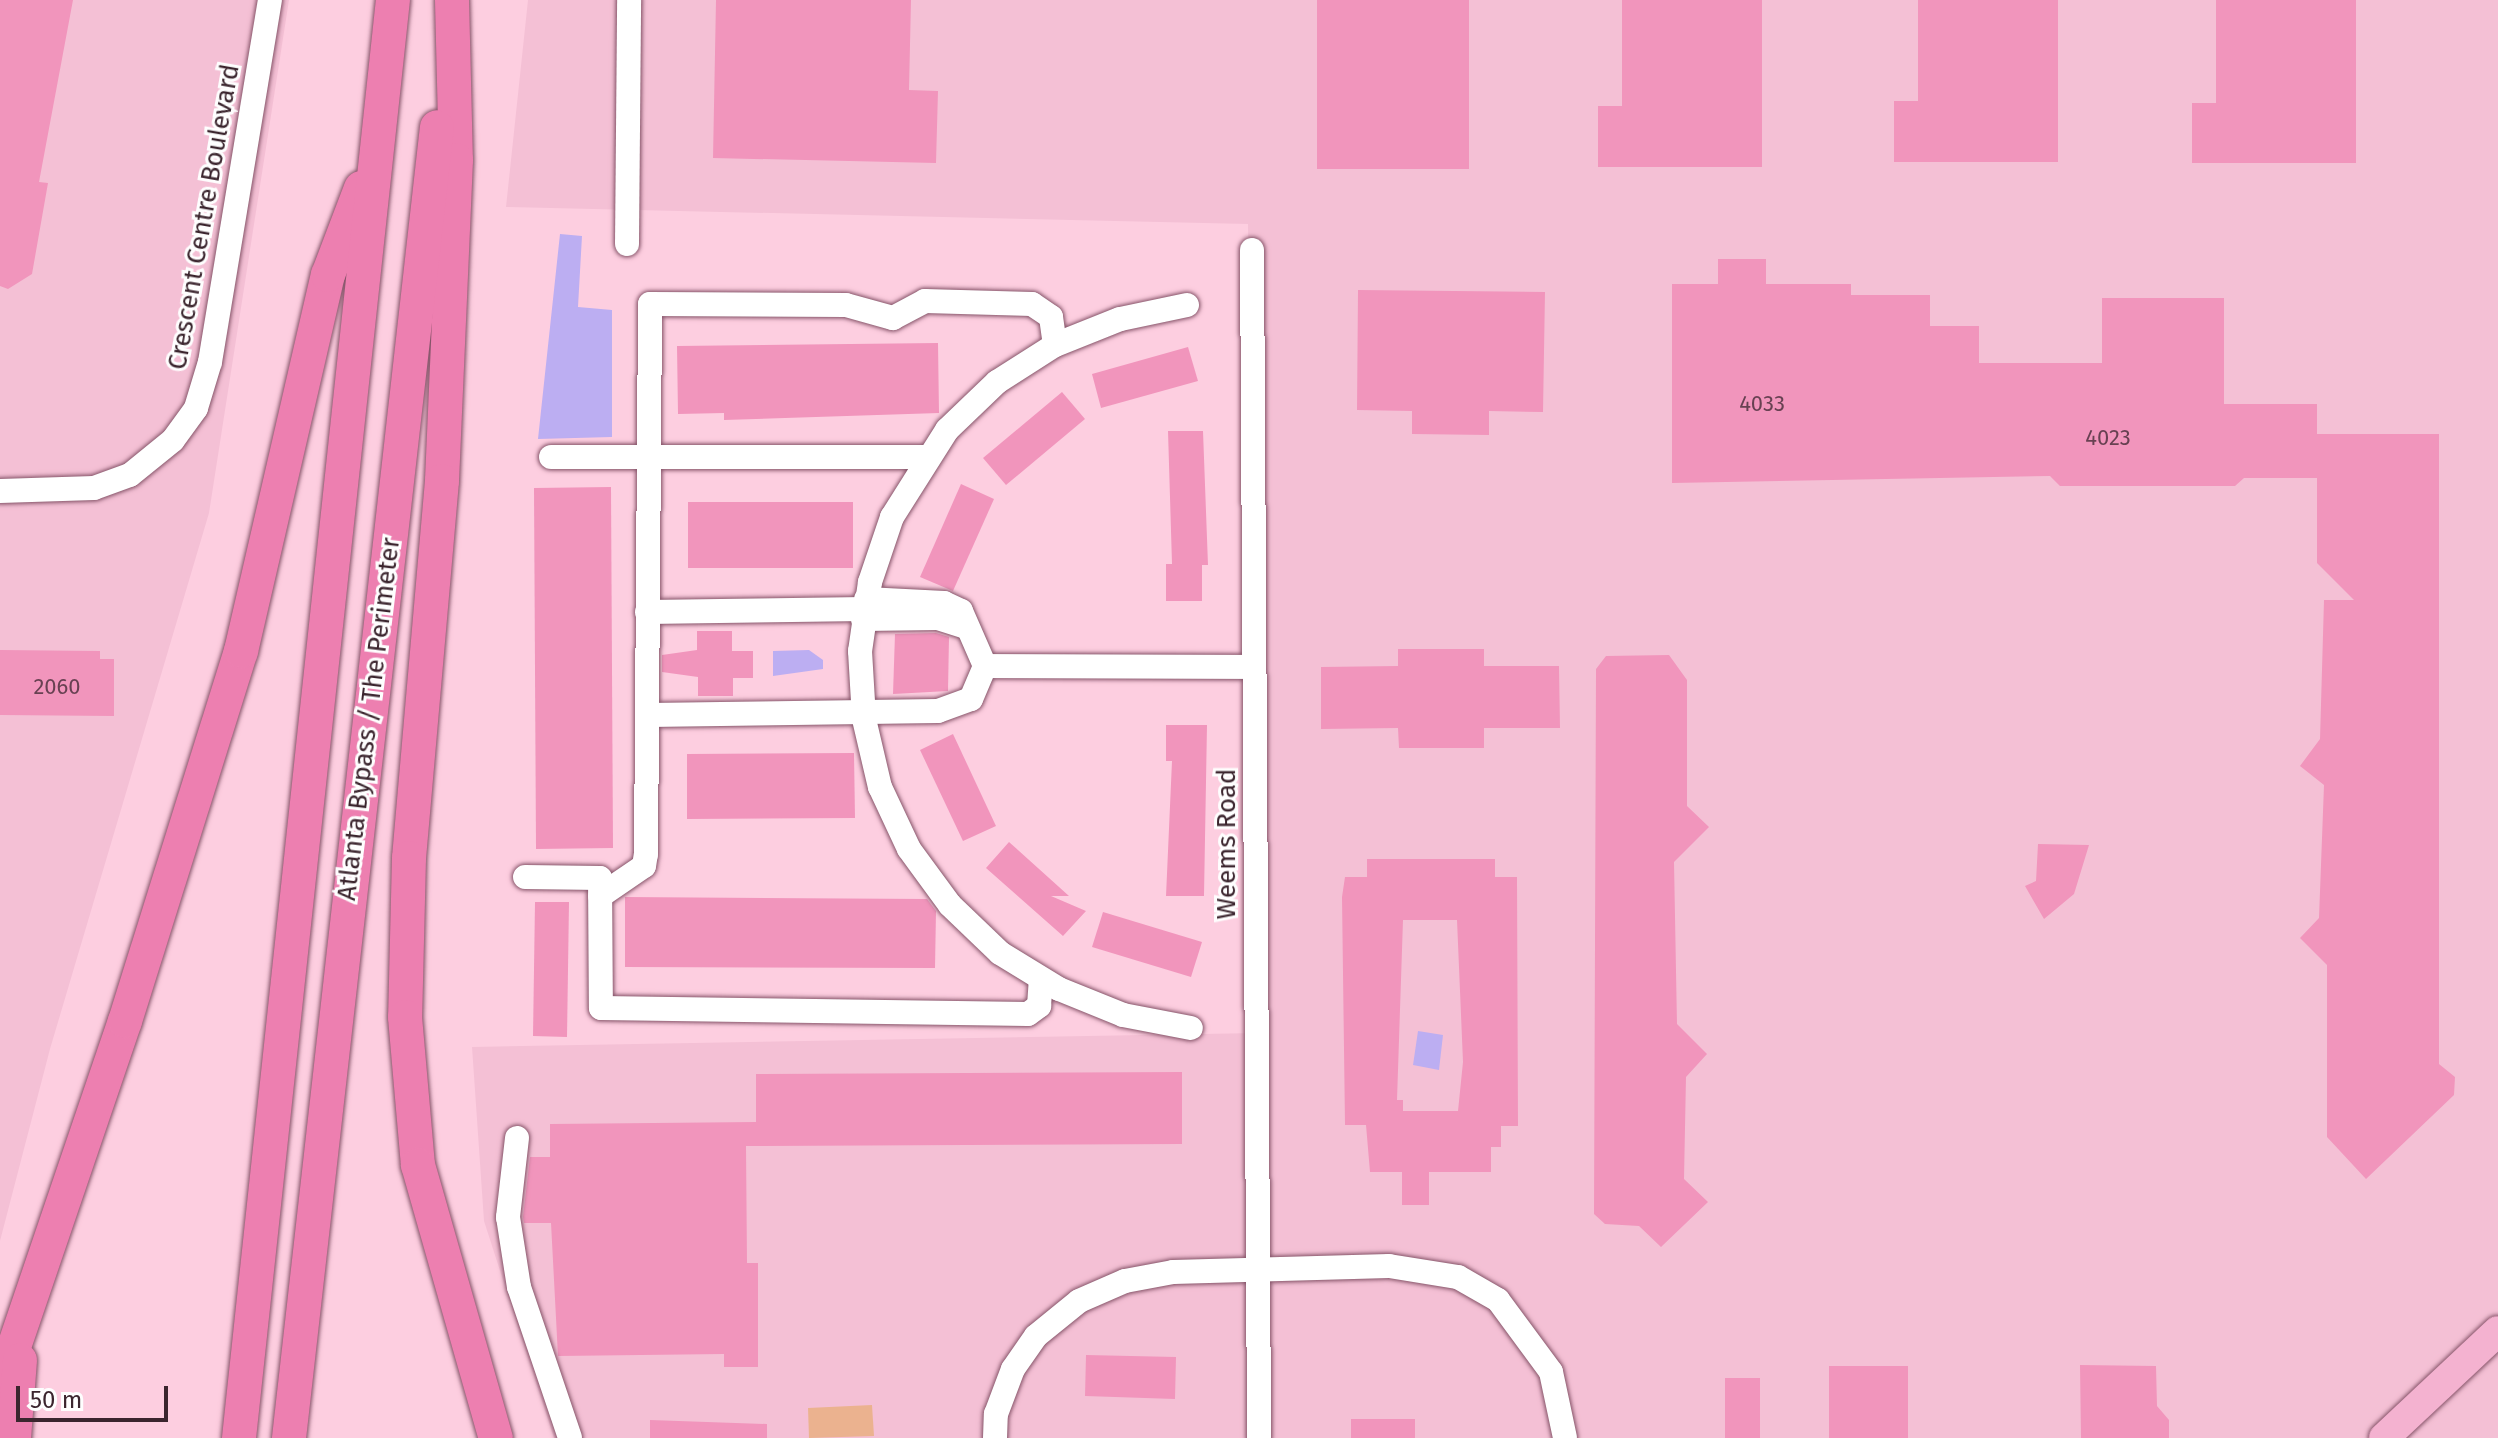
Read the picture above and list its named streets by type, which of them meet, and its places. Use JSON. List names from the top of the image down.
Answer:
{
  "streets": {
    "highway": ["Atlanta Bypass / The Perimeter"],
    "street": ["Crescent Centre Boulevard", "Weems Road"]
  },
  "house_numbers": ["4033", "4023", "2060"],
  "scale_bar": "50 m"
}
